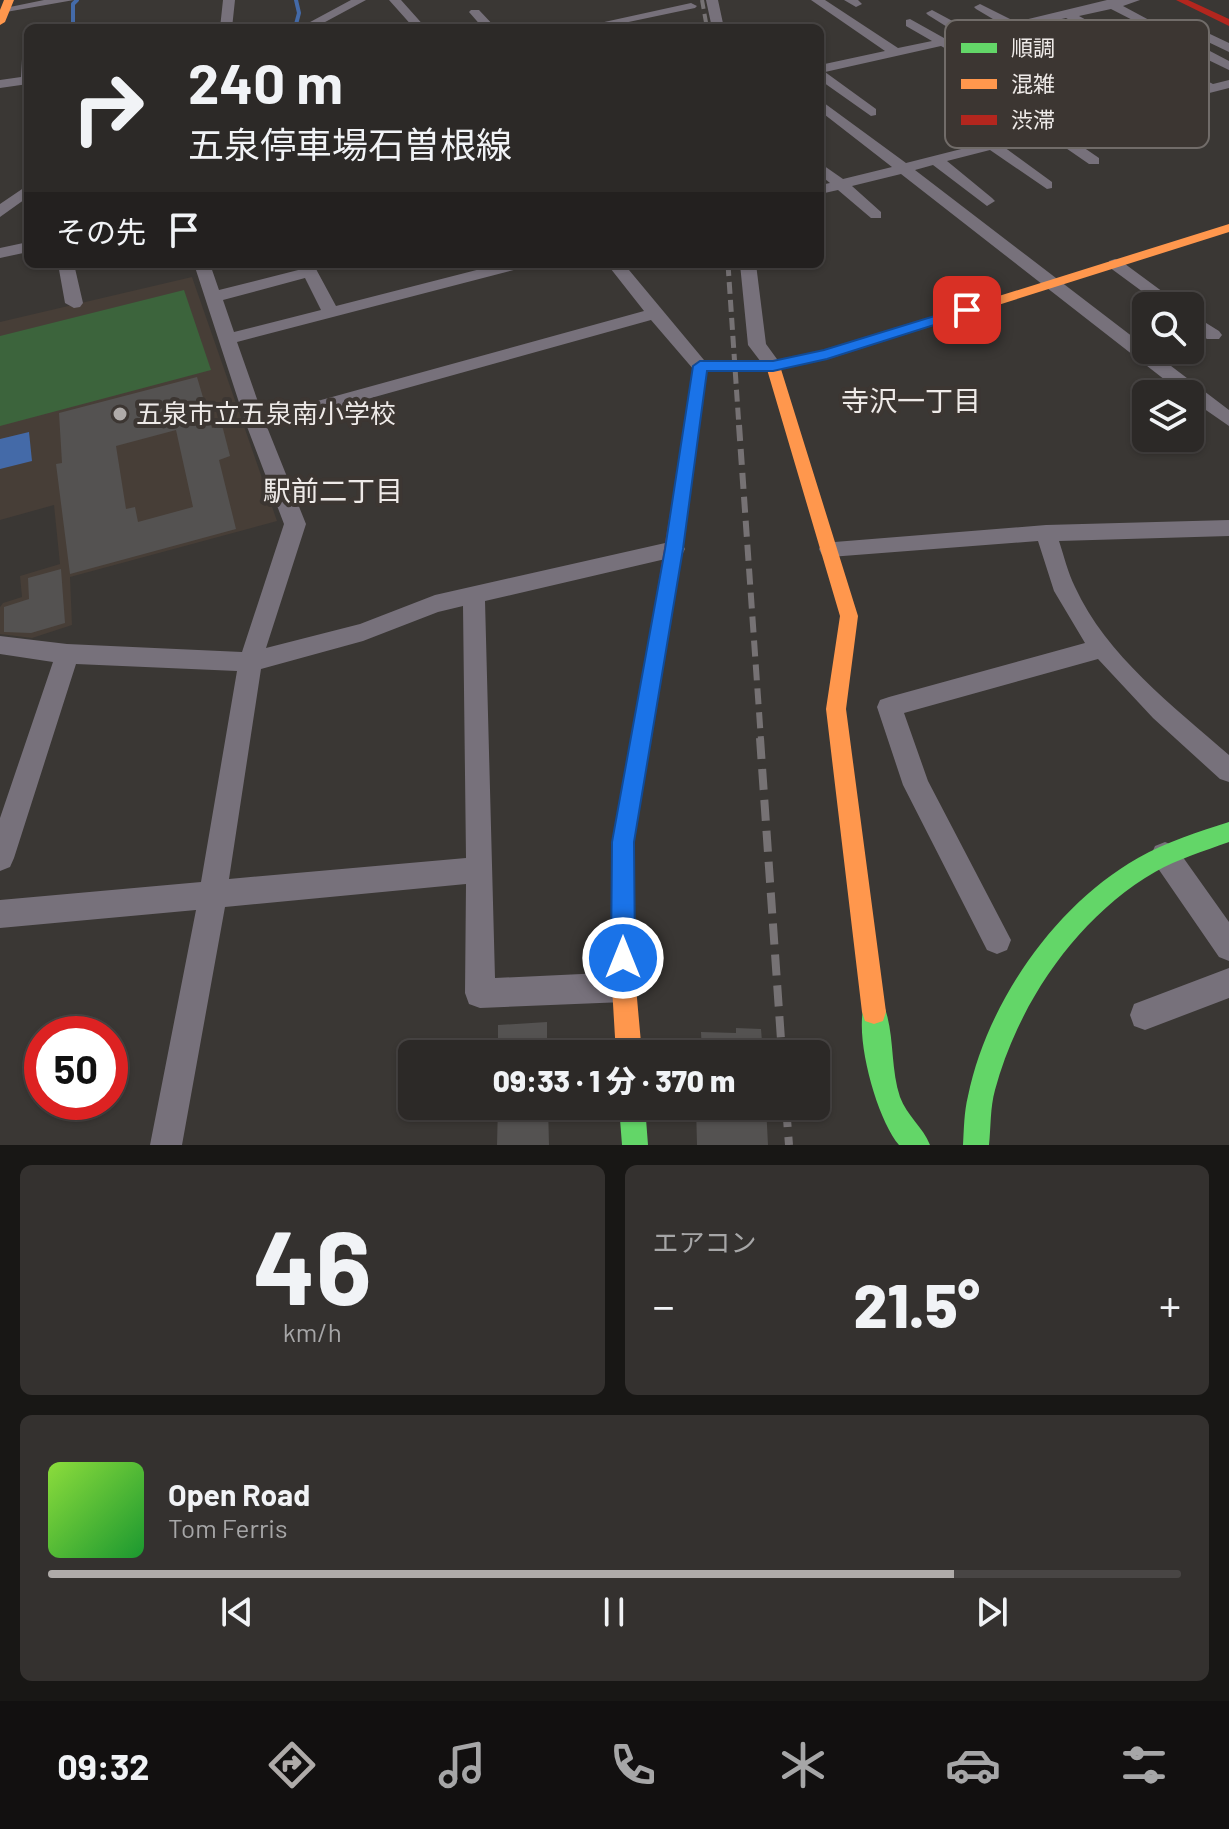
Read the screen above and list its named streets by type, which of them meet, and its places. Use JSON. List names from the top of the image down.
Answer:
{
  "districts": ["寺沢一丁目", "駅前二丁目"],
  "places": ["五泉市立五泉南小学校"],
  "legend": ["順調", "混雑", "渋滞"],
  "page": {
    "turn": ["240 m", "五泉停車場石曽根線"],
    "then": "その先",
    "limit": "50",
    "trip": "09:33 · 1 分 · 370 m",
    "tile": [
      ["46", "km/h"],
      "エアコン"
    ],
    "heat": ["−", "21.5°", "+"],
    "song": ["Open Road", "Tom Ferris"],
    "tabs": "09:32"
  }
}
